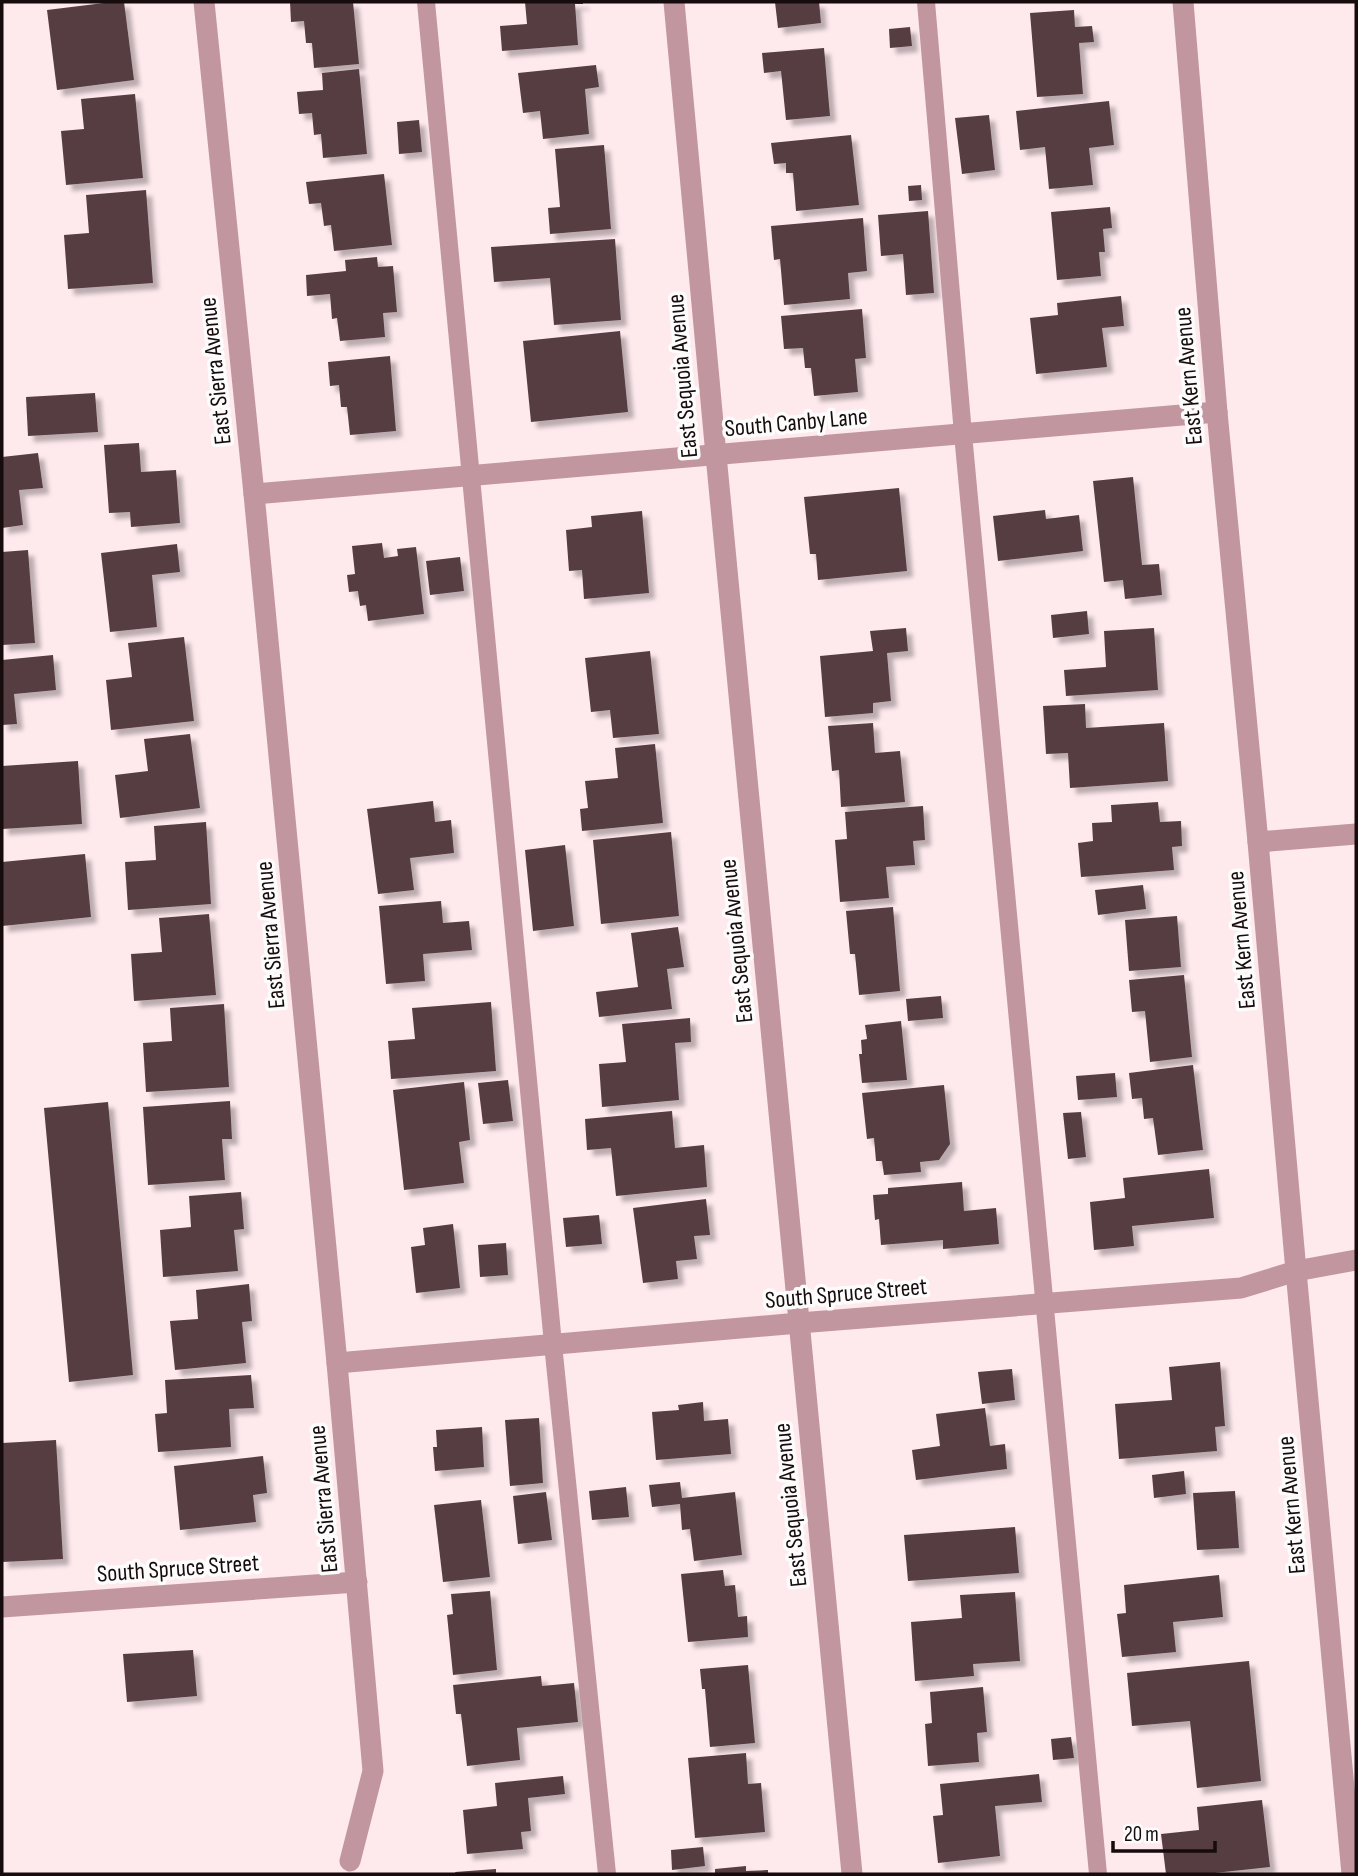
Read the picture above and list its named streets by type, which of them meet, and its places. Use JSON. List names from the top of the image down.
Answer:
{
  "streets": {
    "street": [
      "East Sierra Avenue",
      "East Sequoia Avenue",
      "East Kern Avenue",
      "South Canby Lane",
      "South Spruce Street"
    ]
  },
  "crossings": [
    ["East Sierra Avenue", "South Canby Lane"],
    ["East Sierra Avenue", "South Spruce Street"],
    ["East Sequoia Avenue", "South Canby Lane"],
    ["East Sequoia Avenue", "South Spruce Street"],
    ["East Kern Avenue", "South Canby Lane"],
    ["East Kern Avenue", "South Spruce Street"]
  ],
  "scale_bar": "20 m"
}
